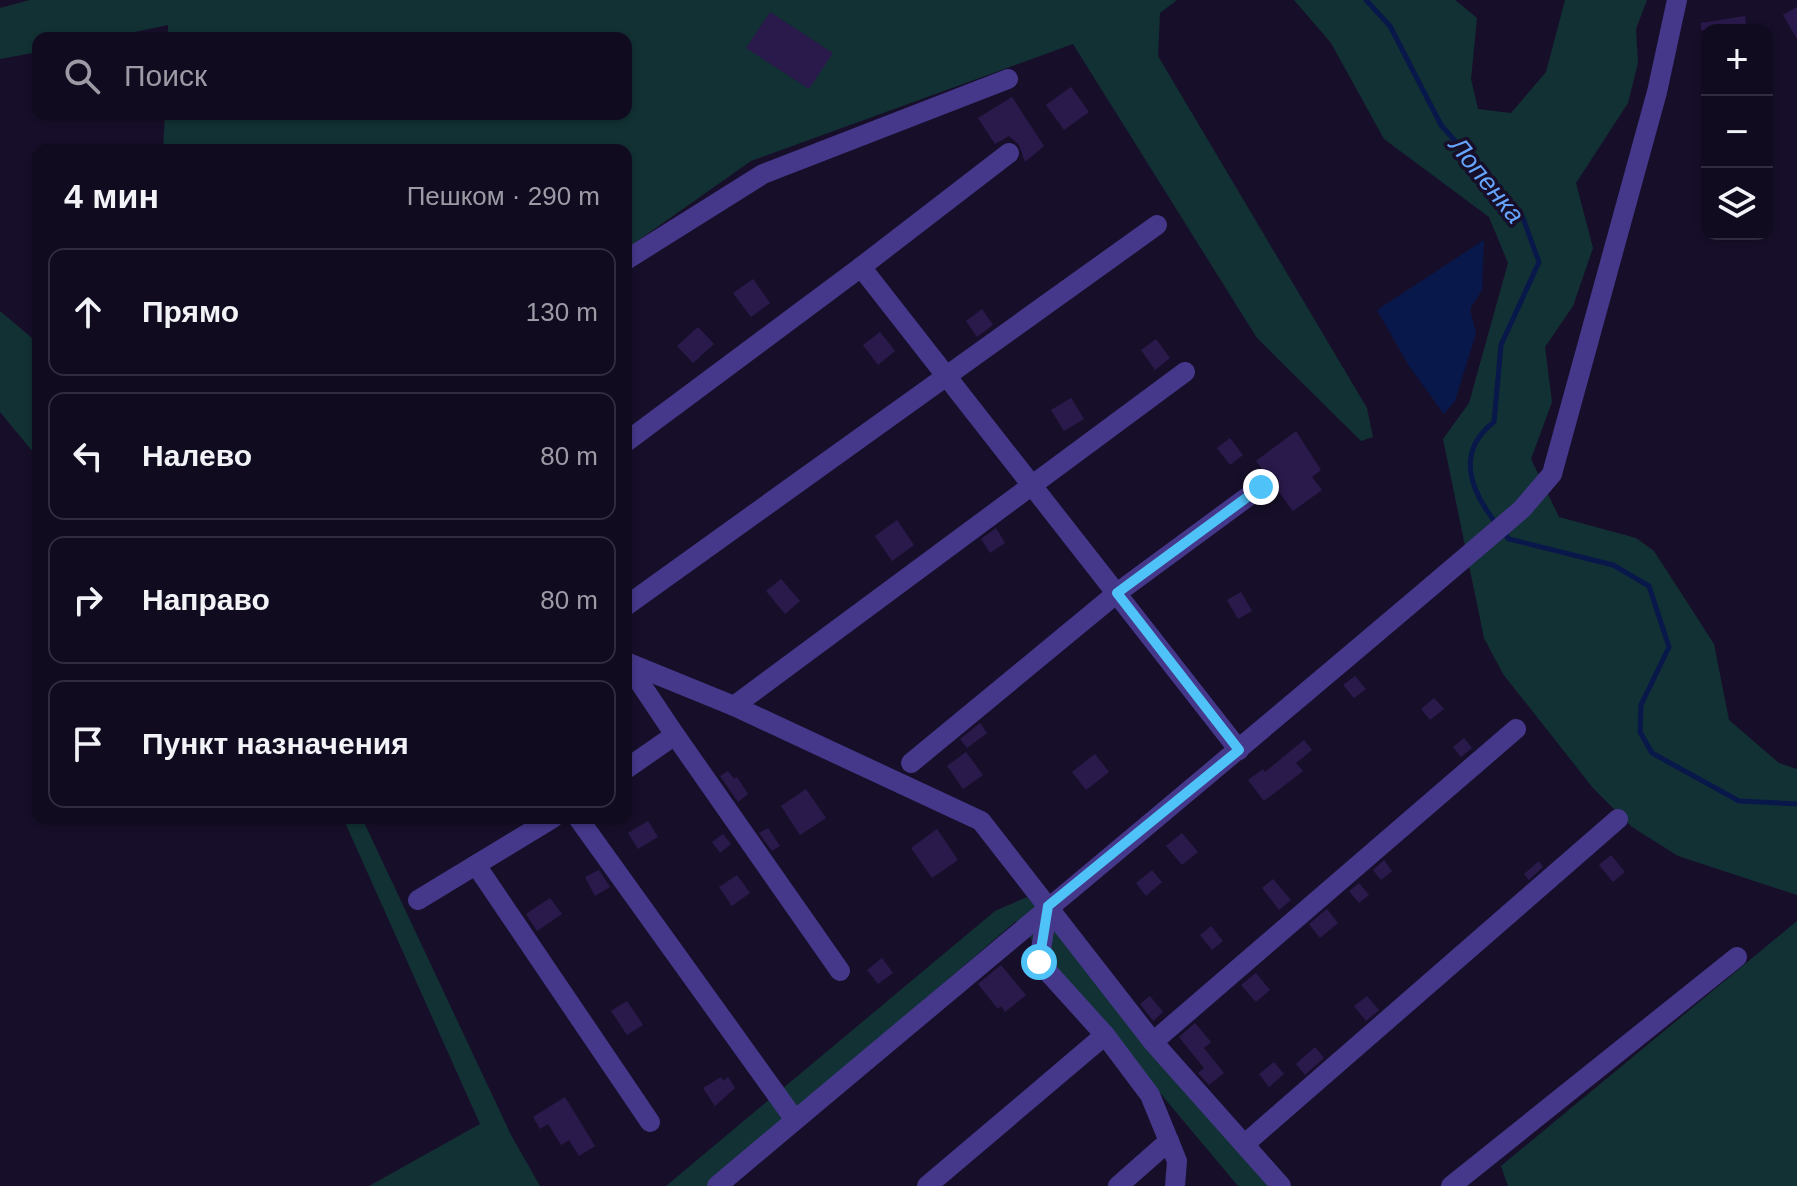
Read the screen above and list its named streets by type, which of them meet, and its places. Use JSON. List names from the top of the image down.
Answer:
{
  "water": ["Лопенка"],
  "page": {
    "map_buttons": ["+", "−"],
    "search": "Поиск",
    "heading": ["4 мин", "Пешком · 290 m"],
    "list": [
      ["Прямо", "130 m"],
      ["Налево", "80 m"],
      ["Направо", "80 m"],
      "Пункт назначения"
    ]
  }
}
